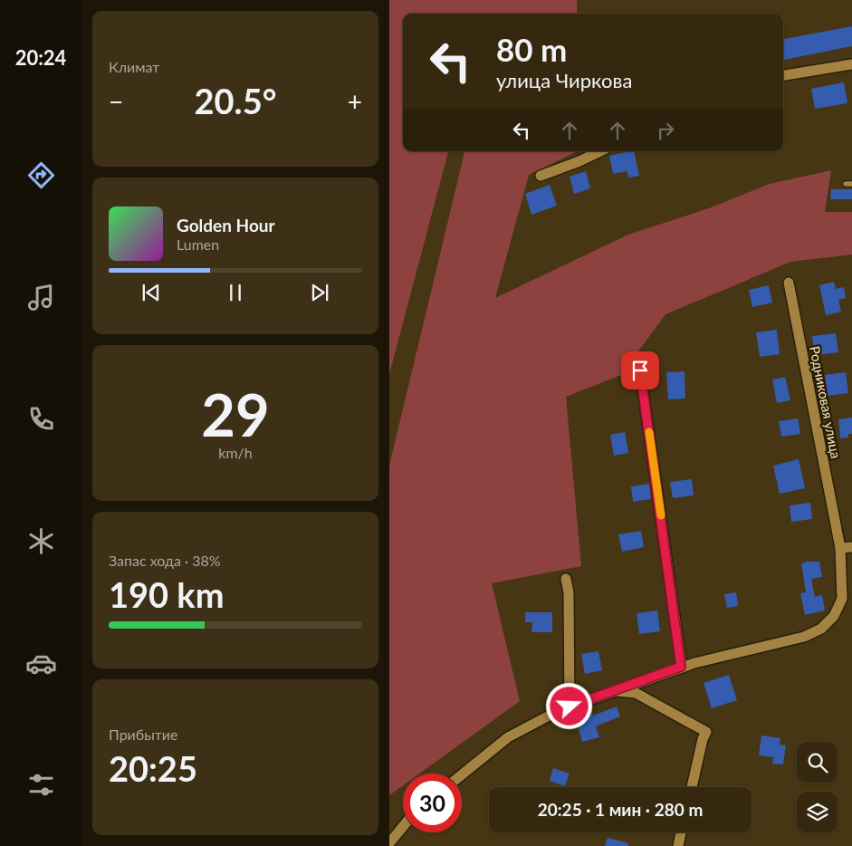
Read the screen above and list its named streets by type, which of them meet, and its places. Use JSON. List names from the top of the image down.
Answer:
{
  "streets": {
    "street": ["Родниковая улица"]
  },
  "page": {
    "tabs": "20:24",
    "tile": [
      "Климат",
      ["29", "km/h"],
      ["Запас хода · 38%", "190 km"],
      ["Прибытие", "20:25"]
    ],
    "turn": ["80 m", "улица Чиркова"],
    "heat": ["−", "20.5°", "+"],
    "song": ["Golden Hour", "Lumen"],
    "limit": "30",
    "trip": "20:25 · 1 мин · 280 m"
  }
}
